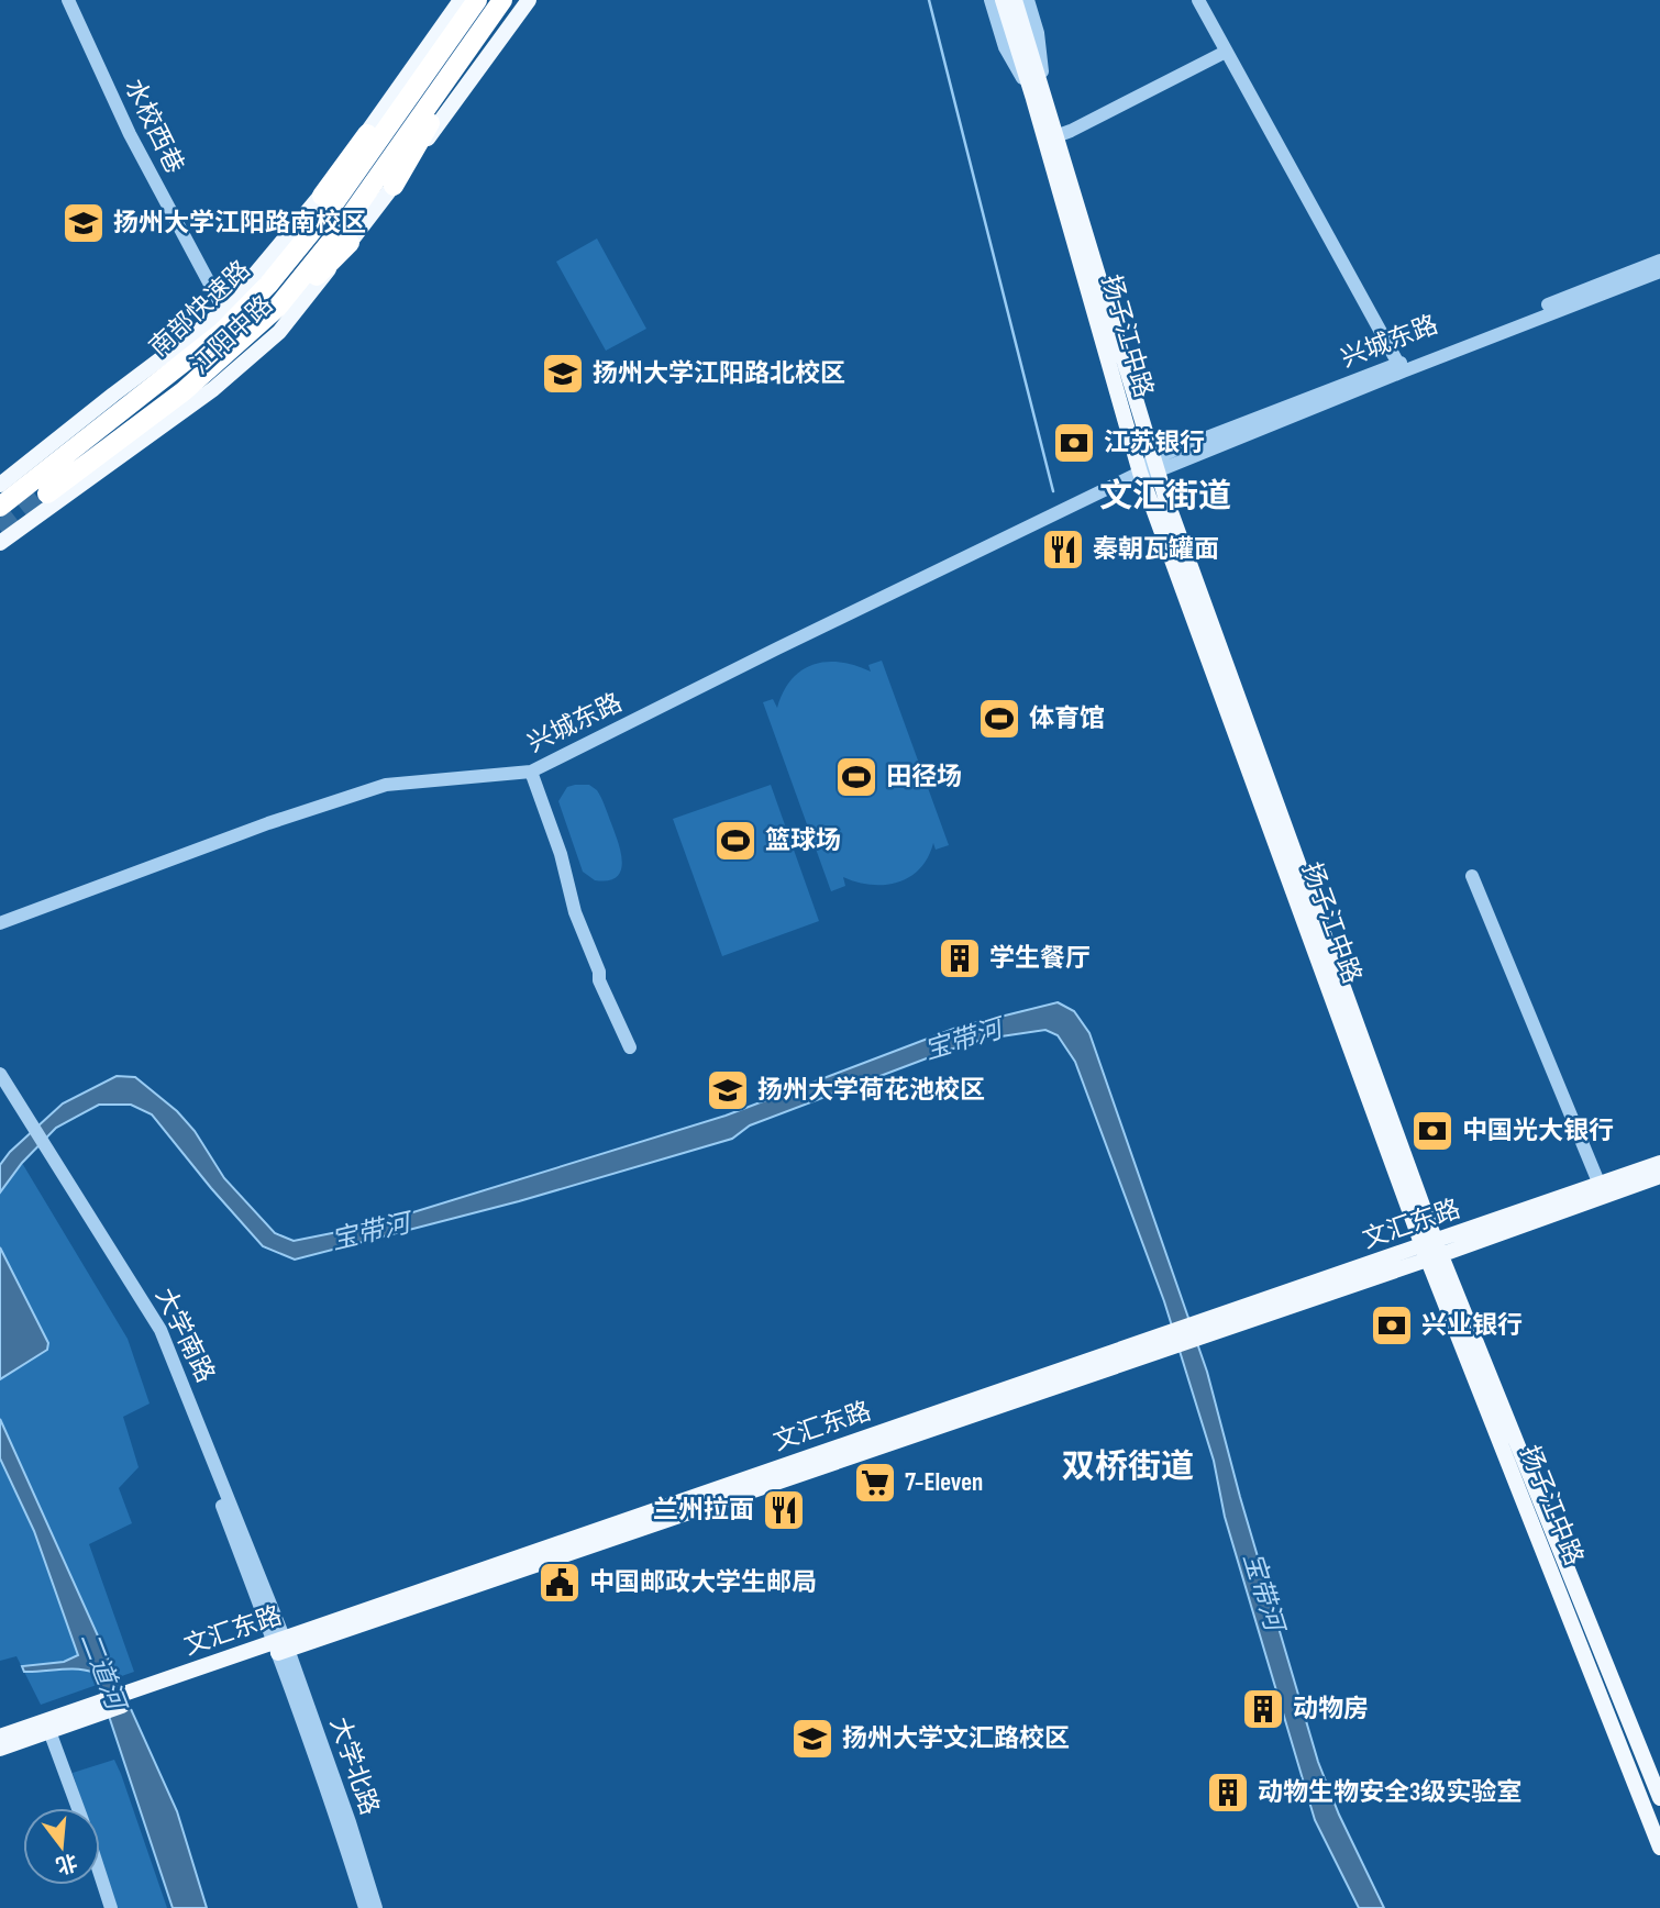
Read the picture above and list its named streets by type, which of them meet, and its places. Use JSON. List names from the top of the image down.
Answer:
{
  "streets": {
    "highway": ["南部快速路"],
    "main road": ["江阳中路", "扬子江中路", "文汇东路"],
    "street": [
      "水校西巷",
      "兴城东路",
      "大学南路",
      "大学北路"
    ]
  },
  "crossings": [
    ["水校西巷", "江阳中路"],
    ["扬子江中路", "兴城东路"],
    ["扬子江中路", "文汇东路"],
    ["文汇东路", "大学南路"],
    ["文汇东路", "大学北路"],
    ["大学南路", "大学北路"]
  ],
  "districts": ["文汇街道", "双桥街道"],
  "water": ["宝带河", "二道河"],
  "places": {
    "school or university": [
      "扬州大学江阳路南校区",
      "扬州大学江阳路北校区",
      "扬州大学荷花池校区",
      "扬州大学文汇路校区"
    ],
    "bank": ["江苏银行", "中国光大银行", "兴业银行"],
    "restaurant": ["秦朝瓦罐面", "兰州拉面"],
    "sports": ["体育馆", "田径场", "篮球场"],
    "building": ["学生餐厅", "动物房", "动物生物安全3级实验室"],
    "supermarket": ["7-Eleven"],
    "public building": ["中国邮政大学生邮局"]
  },
  "north": "bottom"
}
